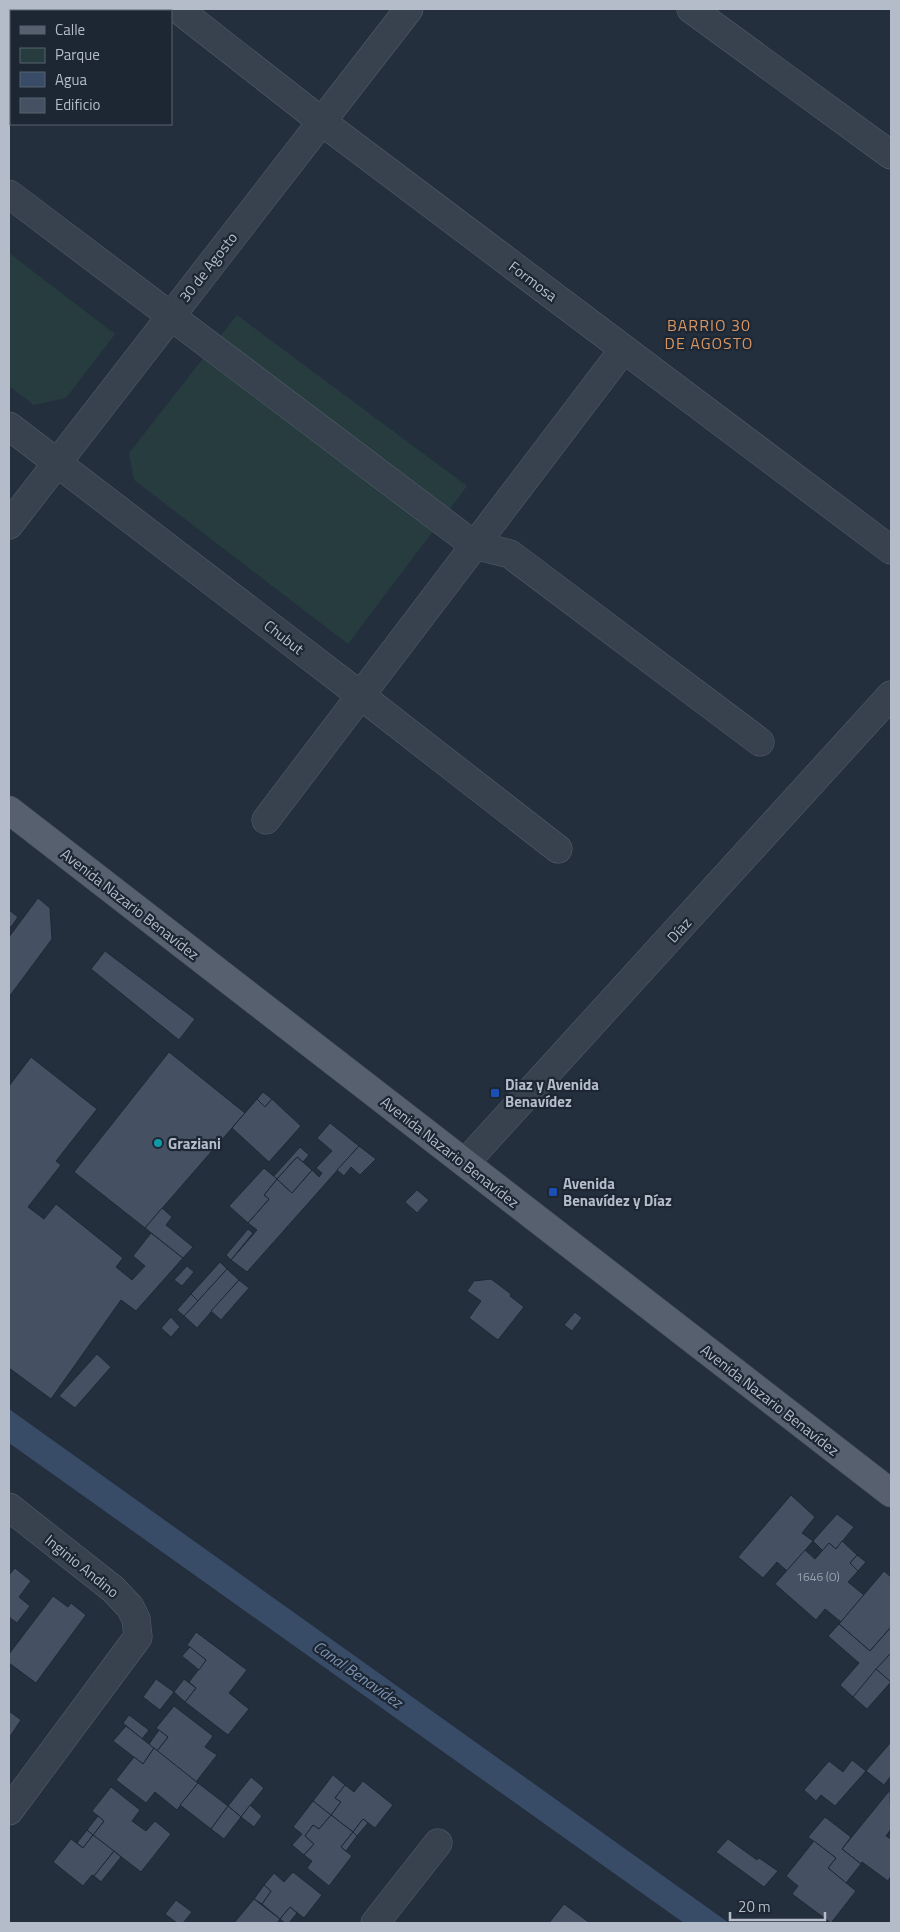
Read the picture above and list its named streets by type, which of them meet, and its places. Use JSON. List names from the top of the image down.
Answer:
{
  "streets": {
    "main road": ["Avenida Nazario Benavídez"],
    "street": [
      "30 de Agosto",
      "Formosa",
      "Chubut",
      "Díaz",
      "Inginio Andino"
    ]
  },
  "crossings": [
    ["30 de Agosto", "Formosa"],
    ["30 de Agosto", "Chubut"],
    ["Avenida Nazario Benavídez", "Díaz"]
  ],
  "districts": ["BARRIO 30 DE AGOSTO"],
  "water": ["Canal Benavídez"],
  "places": {
    "transit": ["Diaz y Avenida Benavídez", "Avenida Benavídez y Díaz"],
    "other": ["Graziani"]
  },
  "house_numbers": ["1646 (O)"],
  "legend": [
    "Calle",
    "Parque",
    "Agua",
    "Edificio"
  ],
  "scale_bar": "20 m"
}
